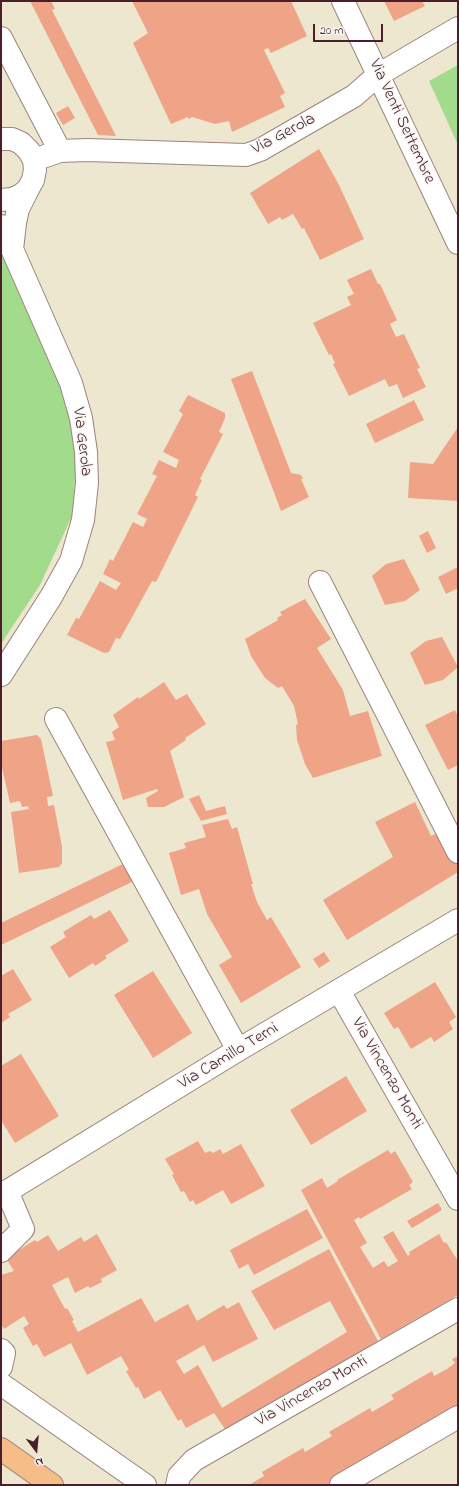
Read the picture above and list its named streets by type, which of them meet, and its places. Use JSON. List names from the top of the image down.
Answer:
{
  "streets": {
    "street": [
      "Via Venti Settembre",
      "Via Gerola",
      "Via Camillo Terni",
      "Via Vincenzo Monti"
    ]
  },
  "crossings": [
    ["Via Venti Settembre", "Via Gerola"],
    ["Via Camillo Terni", "Via Vincenzo Monti"]
  ],
  "scale_bar": "20 m",
  "north": "bottom"
}
